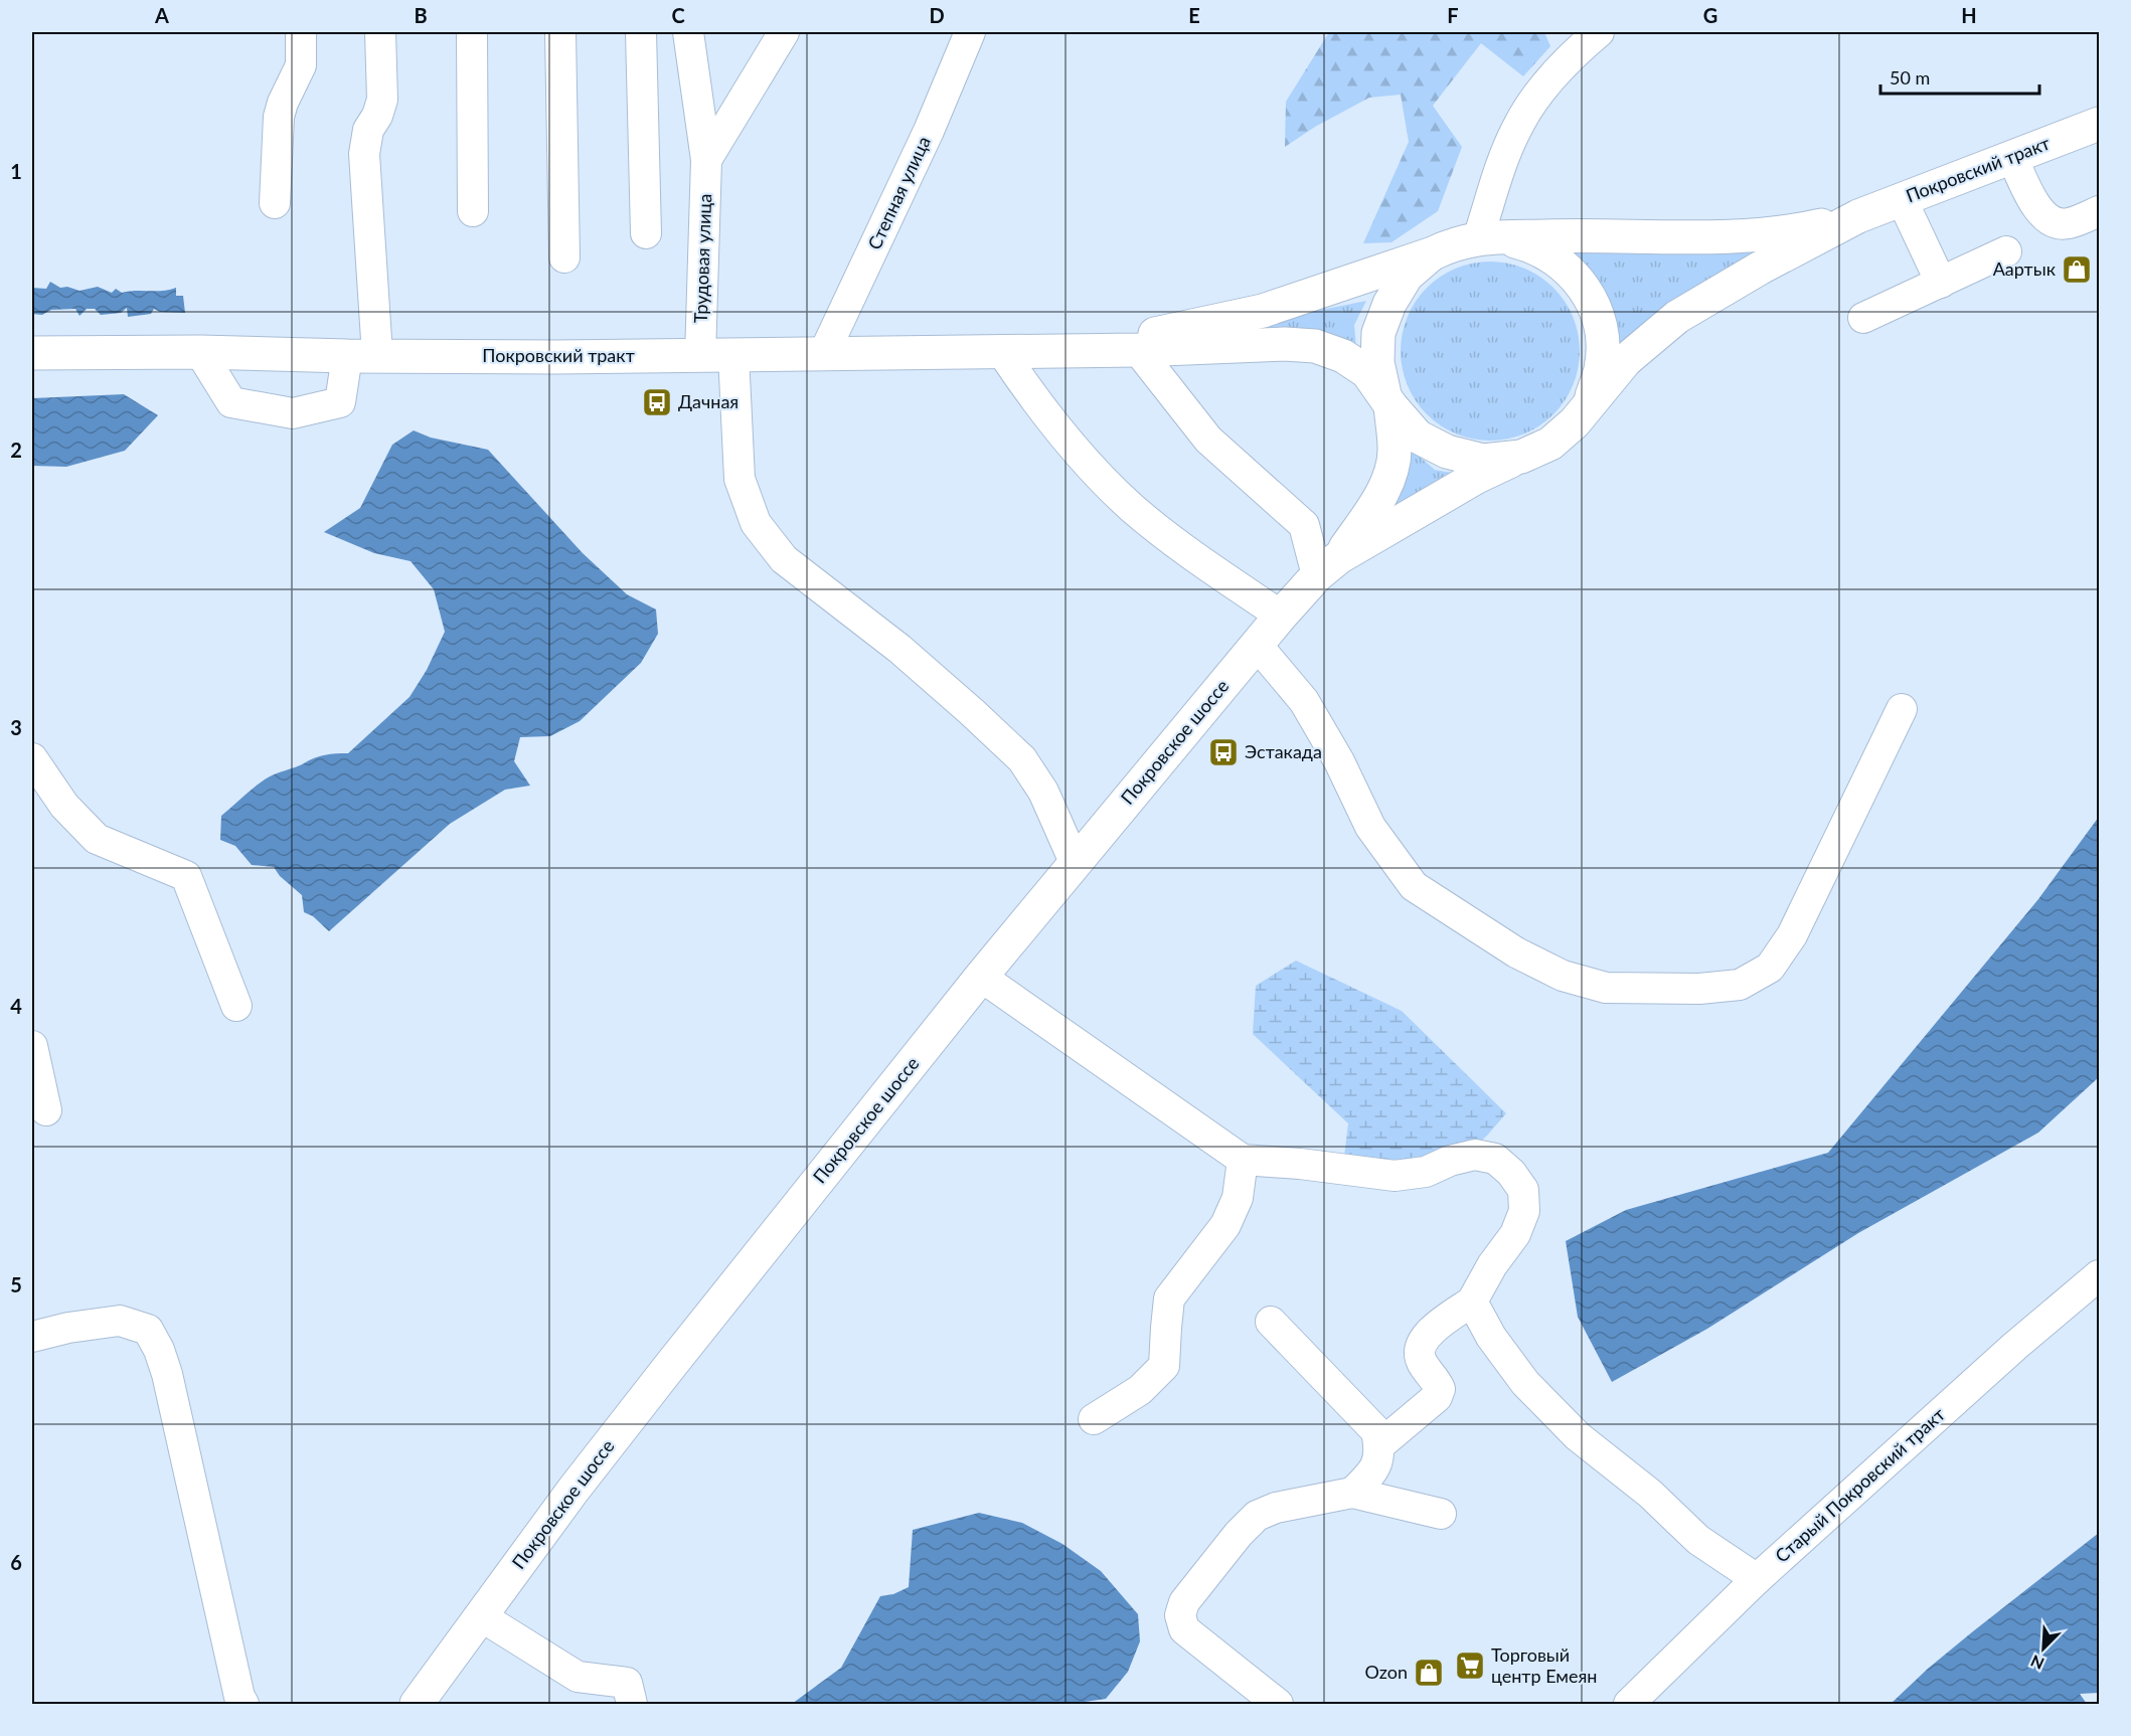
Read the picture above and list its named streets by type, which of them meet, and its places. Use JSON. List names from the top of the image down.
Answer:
{
  "streets": {
    "main road": ["Покровский тракт", "Покровское шоссе"],
    "street": ["Степная улица", "Трудовая улица", "Старый Покровский тракт"]
  },
  "crossings": [
    ["Покровский тракт", "Степная улица"],
    ["Покровский тракт", "Трудовая улица"]
  ],
  "places": {
    "shop": ["Аартык", "Ozon"],
    "bus stop": ["Дачная", "Эстакада"],
    "supermarket": ["Торговый центр Емеян"]
  },
  "scale_bar": "50 m",
  "north": "bottom left",
  "grid": {
    "columns": [
      "A",
      "B",
      "C",
      "D",
      "E",
      "F",
      "G",
      "H"
    ],
    "rows": [
      "1",
      "2",
      "3",
      "4",
      "5",
      "6"
    ]
  }
}
